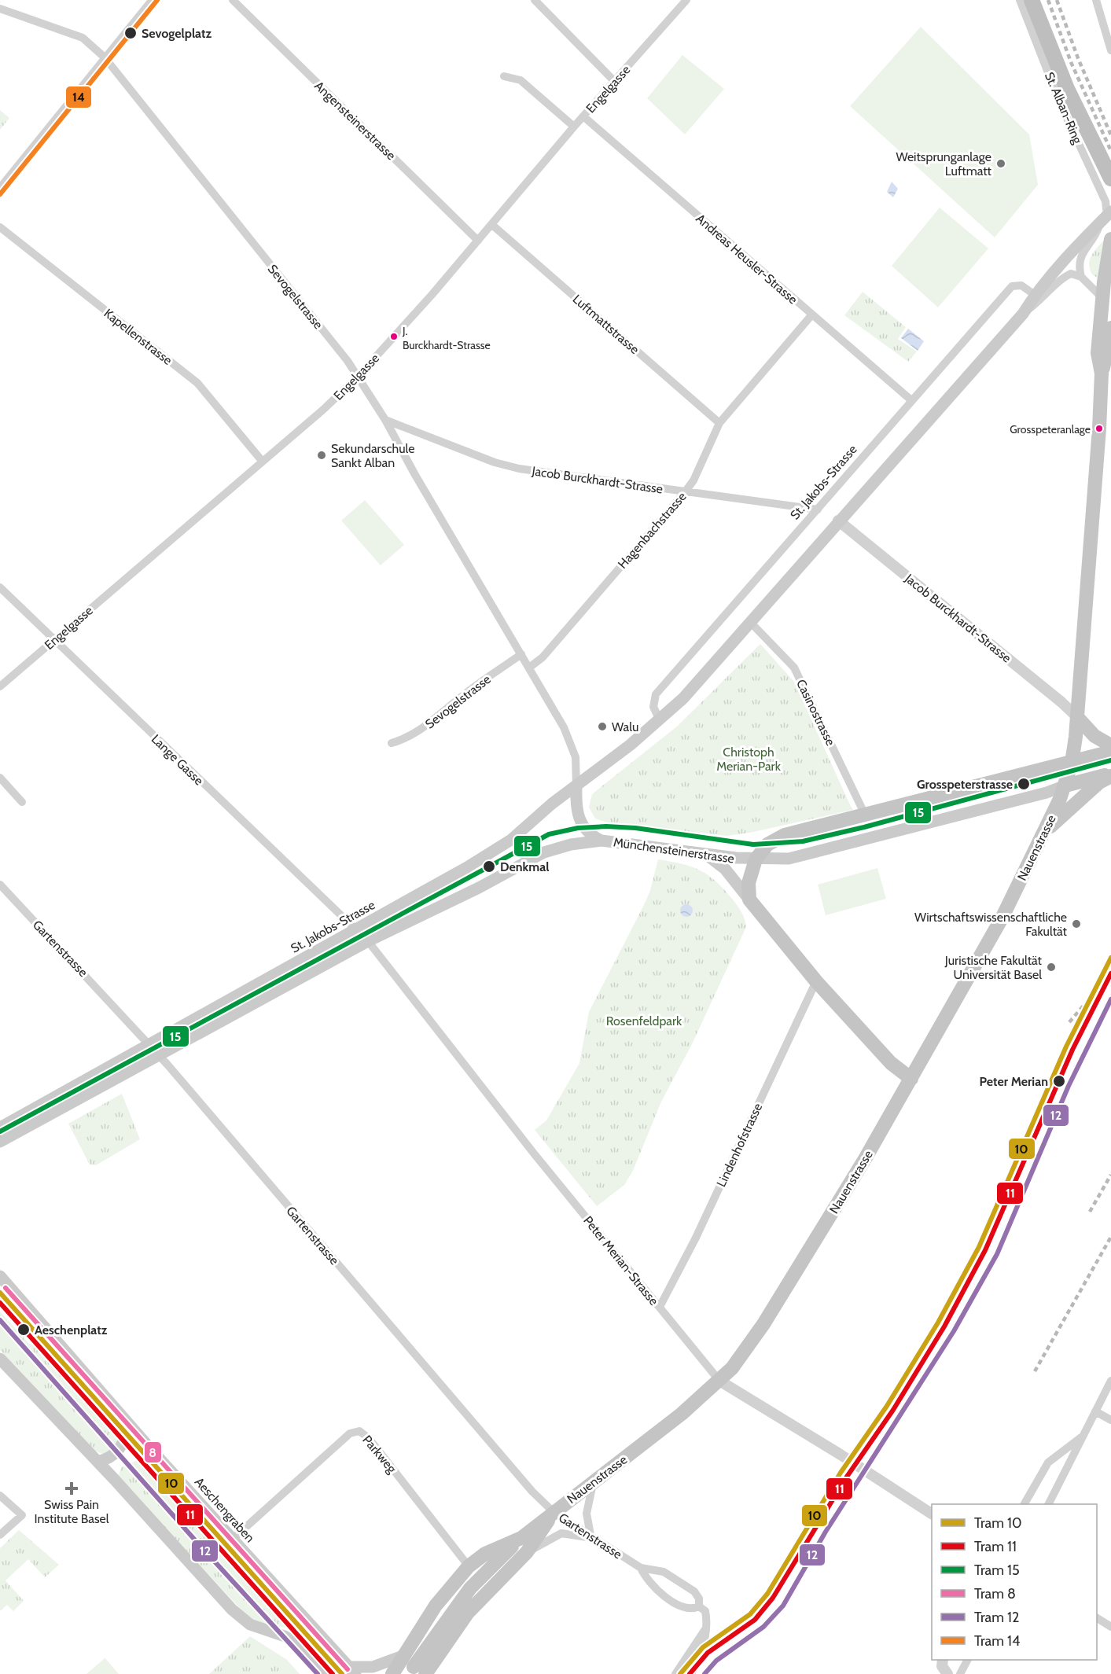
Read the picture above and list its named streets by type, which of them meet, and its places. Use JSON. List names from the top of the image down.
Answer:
{
  "streets": {
    "main road": [
      "St. Jakobs-Strasse",
      "Nauenstrasse",
      "Münchensteinerstrasse",
      "Aeschengraben"
    ],
    "street": [
      "Engelgasse",
      "St. Alban-Ring",
      "Angensteinerstrasse",
      "Andreas Heusler-Strasse",
      "Sevogelstrasse",
      "Luftmattstrasse",
      "Kapellenstrasse",
      "Jacob Burckhardt-Strasse",
      "Hagenbachstrasse",
      "Casinostrasse",
      "Lange Gasse",
      "Gartenstrasse",
      "Lindenhofstrasse",
      "Peter Merian-Strasse",
      "Parkweg"
    ]
  },
  "crossings": [
    ["Engelgasse", "Angensteinerstrasse"],
    ["Engelgasse", "Andreas Heusler-Strasse"],
    ["Engelgasse", "Sevogelstrasse"],
    ["Engelgasse", "Luftmattstrasse"],
    ["Engelgasse", "Kapellenstrasse"],
    ["Engelgasse", "Lange Gasse"],
    ["St. Alban-Ring", "St. Jakobs-Strasse"],
    ["Andreas Heusler-Strasse", "St. Jakobs-Strasse"],
    ["Andreas Heusler-Strasse", "Hagenbachstrasse"],
    ["Sevogelstrasse", "Jacob Burckhardt-Strasse"],
    ["Sevogelstrasse", "St. Jakobs-Strasse"],
    ["Sevogelstrasse", "Hagenbachstrasse"],
    ["Sevogelstrasse", "Münchensteinerstrasse"],
    ["Luftmattstrasse", "Hagenbachstrasse"],
    ["Jacob Burckhardt-Strasse", "St. Jakobs-Strasse"],
    ["Jacob Burckhardt-Strasse", "Hagenbachstrasse"],
    ["St. Jakobs-Strasse", "Casinostrasse"],
    ["St. Jakobs-Strasse", "Lange Gasse"],
    ["St. Jakobs-Strasse", "Münchensteinerstrasse"],
    ["St. Jakobs-Strasse", "Gartenstrasse"],
    ["Lange Gasse", "Peter Merian-Strasse"],
    ["Nauenstrasse", "Münchensteinerstrasse"],
    ["Nauenstrasse", "Gartenstrasse"],
    ["Nauenstrasse", "Peter Merian-Strasse"],
    ["Nauenstrasse", "Parkweg"],
    ["Lindenhofstrasse", "Peter Merian-Strasse"],
    ["Parkweg", "Aeschengraben"]
  ],
  "parks": ["Christoph Merian-Park", "Rosenfeldpark"],
  "places": {
    "other": [
      "Sevogelplatz",
      "Weitsprunganlage Luftmatt",
      "J. Burckhardt-Strasse",
      "Grosspeteranlage",
      "Sekundarschule Sankt Alban",
      "Walu",
      "Grosspeterstrasse",
      "Denkmal",
      "Wirtschaftswissenschaftliche Fakultät",
      "Juristische Fakultät Universität Basel",
      "Peter Merian",
      "Aeschenplatz"
    ],
    "health": ["Swiss Pain Institute Basel"]
  },
  "lines": [
    "tram line 14",
    "tram line 15",
    "tram line 10",
    "tram line 11",
    "tram line 12",
    "tram line 8"
  ],
  "legend": [
    "Tram 10",
    "Tram 11",
    "Tram 15",
    "Tram 8",
    "Tram 12",
    "Tram 14"
  ]
}
